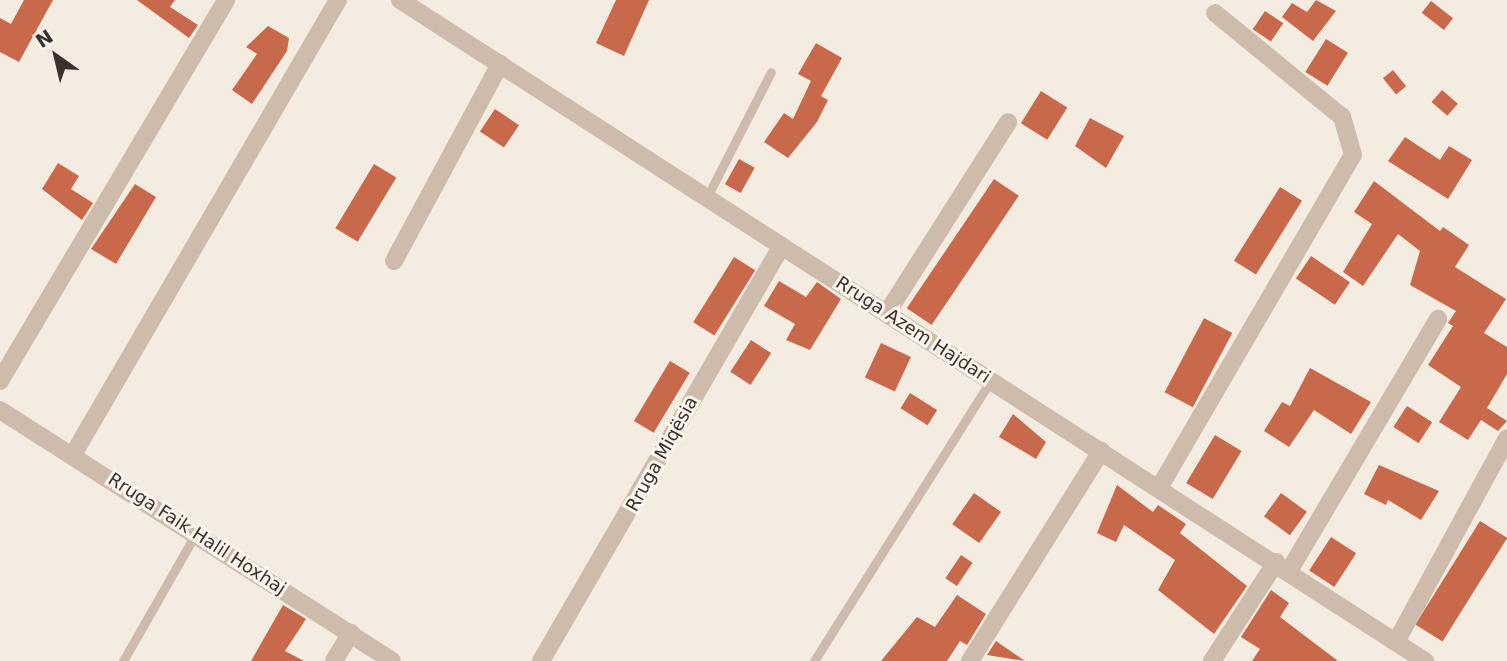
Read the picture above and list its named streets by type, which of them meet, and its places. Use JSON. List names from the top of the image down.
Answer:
{
  "streets": {
    "street": ["Rruga Azem Hajdari", "Rruga Miqësia", "Rruga Faik Halil Hoxhaj"]
  },
  "crossings": [
    ["Rruga Azem Hajdari", "Rruga Miqësia"]
  ],
  "north": "top left"
}
